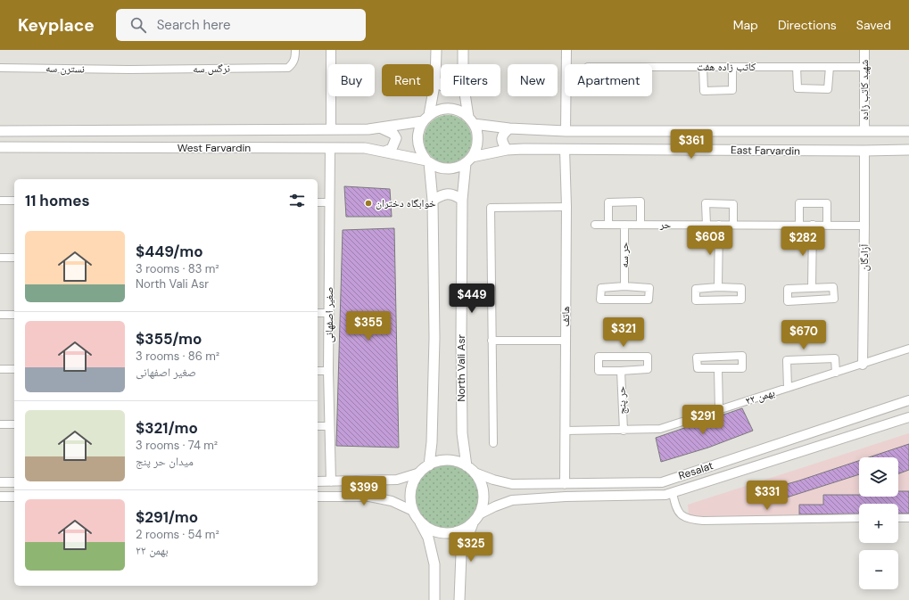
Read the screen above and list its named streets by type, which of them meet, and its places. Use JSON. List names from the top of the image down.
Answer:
{
  "streets": {
    "main road": ["West Farvardin", "East Farvardin", "North Vali Asr"],
    "street": [
      "کاتب زاده هفت",
      "نسترن سه",
      "نرگس سه",
      "شهید کاتب زاده",
      "حر",
      "حر سه",
      "آزادگان",
      "صغیر اصفهانی",
      "هاتف",
      "۲۲ بهمن",
      "حر پنج",
      "Resalat"
    ]
  },
  "crossings": [
    ["کاتب زاده هفت", "شهید کاتب زاده"],
    ["نسترن سه", "نرگس سه"],
    ["شهید کاتب زاده", "East Farvardin"],
    ["West Farvardin", "East Farvardin"],
    ["West Farvardin", "صغیر اصفهانی"],
    ["West Farvardin", "North Vali Asr"],
    ["East Farvardin", "آزادگان"],
    ["East Farvardin", "هاتف"],
    ["East Farvardin", "North Vali Asr"],
    ["حر", "حر سه"],
    ["حر", "آزادگان"],
    ["آزادگان", "۲۲ بهمن"],
    ["هاتف", "۲۲ بهمن"],
    ["هاتف", "Resalat"],
    ["North Vali Asr", "Resalat"],
    ["۲۲ بهمن", "حر پنج"]
  ],
  "places": ["خوابگاه دختران"],
  "page": {
    "header": "Keyplace",
    "search": "Search here",
    "nav": ["Map", "Directions", "Saved"],
    "chip": [
      "Buy",
      "Rent",
      "Filters",
      "New",
      "Apartment"
    ],
    "price": [
      "$361",
      "$608",
      "$282",
      "$449",
      "$355",
      "$321",
      "$670",
      "$291",
      "$399",
      "$331",
      "$325"
    ],
    "heading": "11 homes",
    "list": [
      {
        "name": "$449/mo",
        "note": "3 rooms · 83 m² · North Vali Asr"
      },
      {
        "name": "$355/mo",
        "note": "3 rooms · 86 m² · صغیر اصفهانی"
      },
      {
        "name": "$321/mo",
        "note": "3 rooms · 74 m² · میدان حر پنج"
      },
      {
        "name": "$291/mo",
        "note": "2 rooms · 54 m² · ۲۲ بهمن"
      }
    ],
    "map_buttons": ["+", "−"]
  }
}
